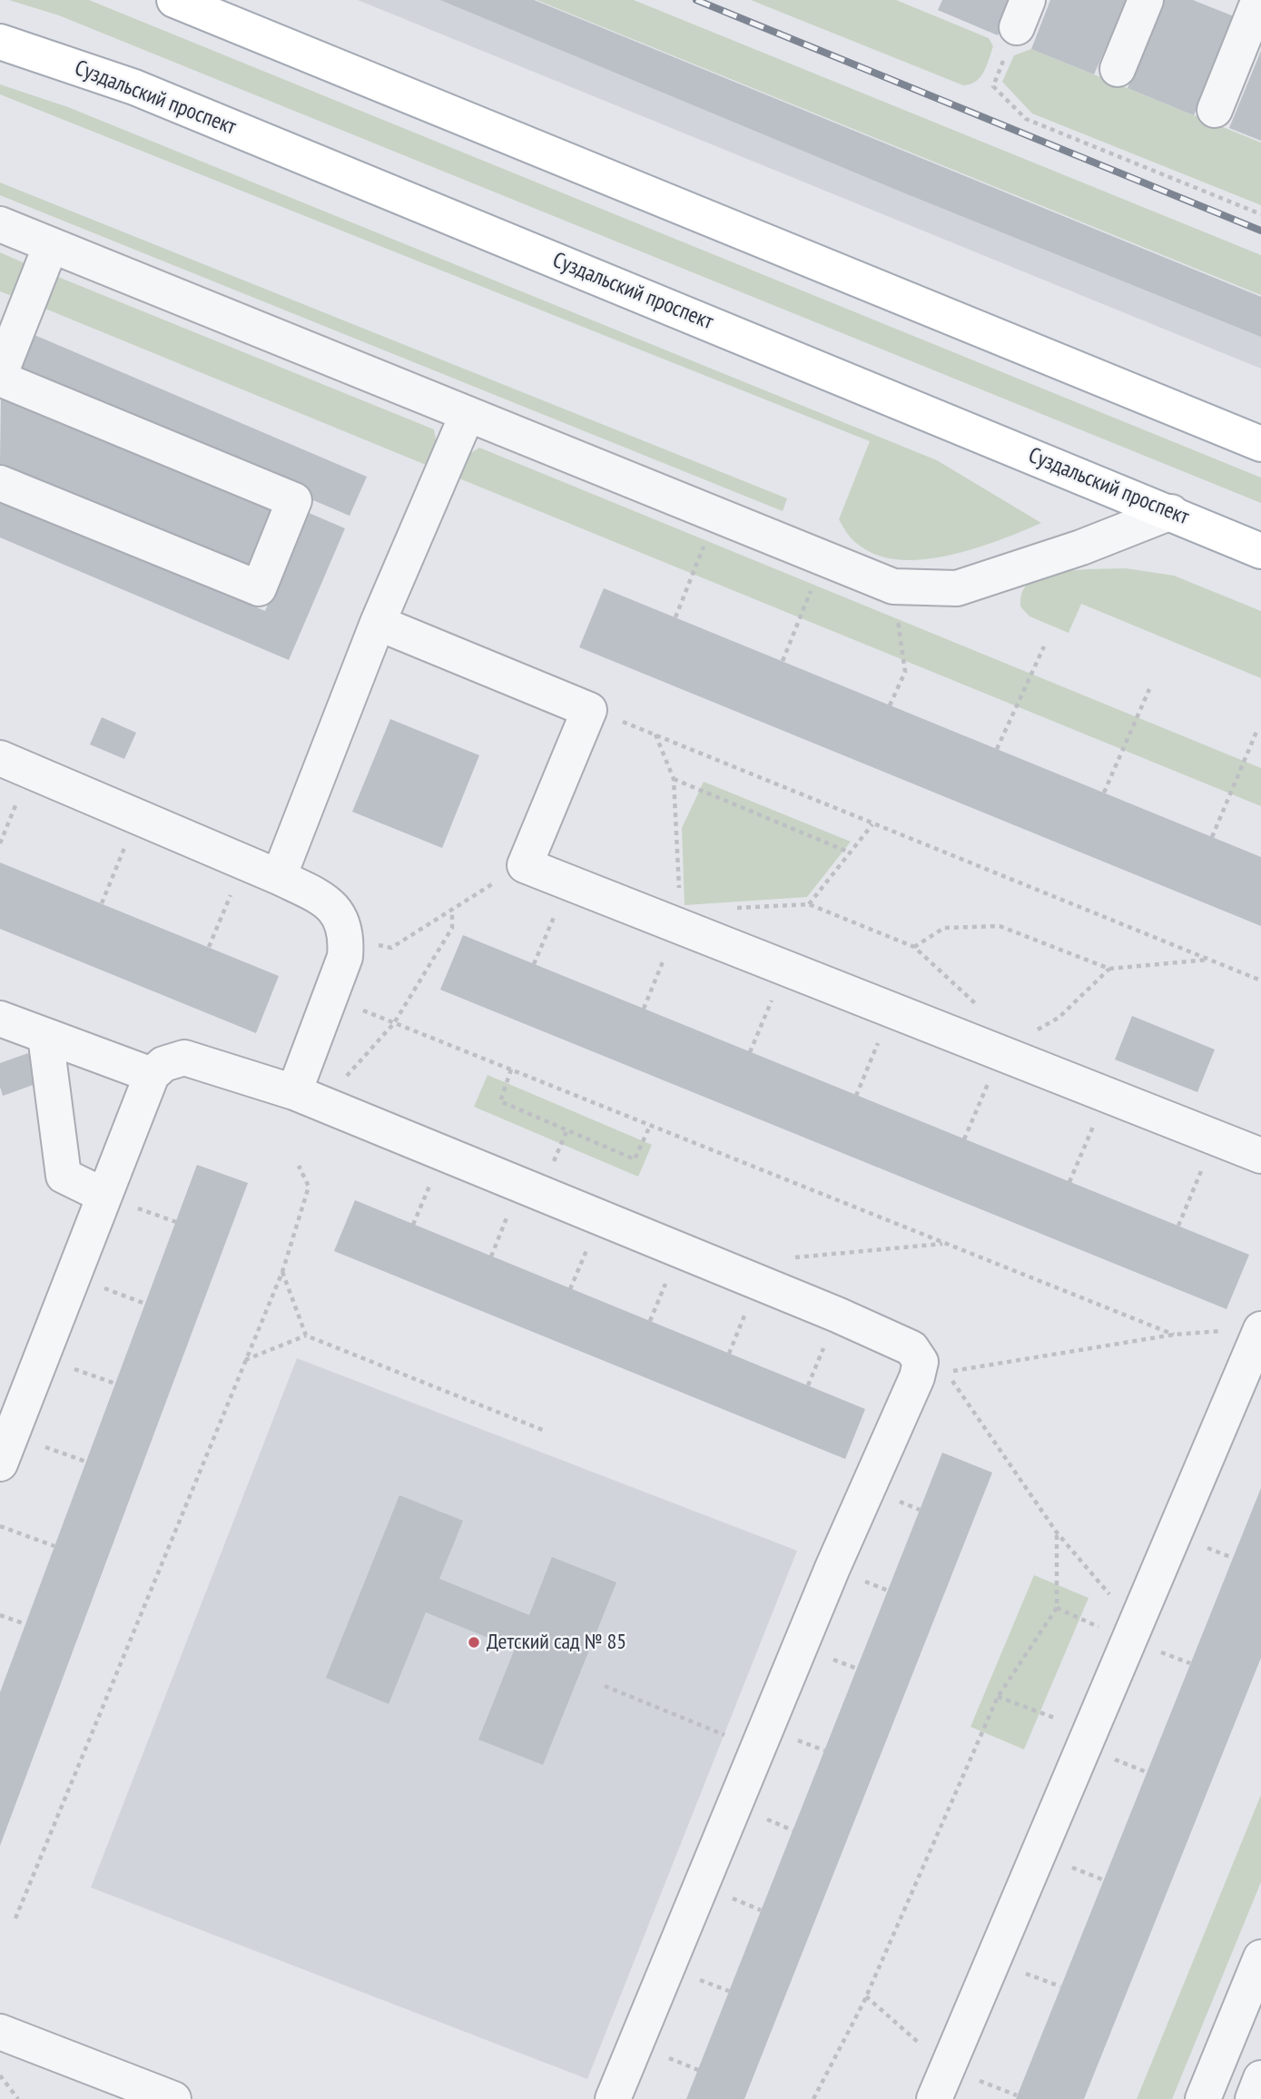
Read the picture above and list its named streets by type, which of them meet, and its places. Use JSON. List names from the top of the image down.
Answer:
{
  "streets": {
    "main road": ["Суздальский проспект"]
  },
  "places": ["Детский сад № 85"]
}
